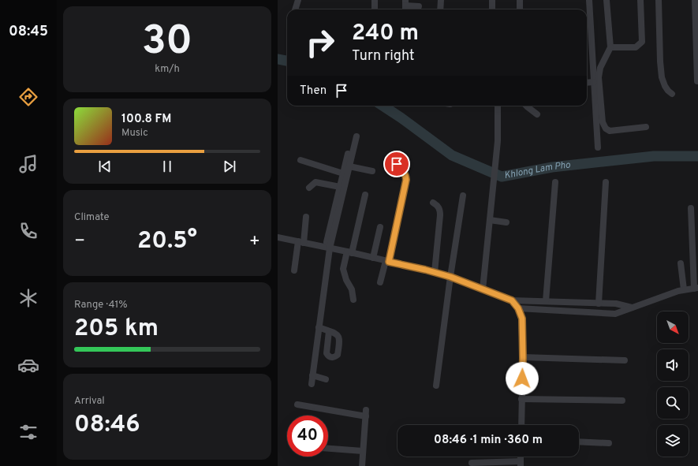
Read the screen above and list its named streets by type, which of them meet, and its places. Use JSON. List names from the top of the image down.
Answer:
{
  "water": ["Khlong Lam Pho"],
  "north": "bottom right",
  "page": {
    "tabs": "08:45",
    "tile": [
      ["30", "km/h"],
      "Climate",
      ["Range · 41%", "205 km"],
      ["Arrival", "08:46"]
    ],
    "turn": ["240 m", "Turn right"],
    "then": "Then",
    "song": ["100.8 FM", "Music"],
    "heat": ["−", "20.5°", "+"],
    "limit": "40",
    "trip": "08:46 · 1 min · 360 m"
  }
}
